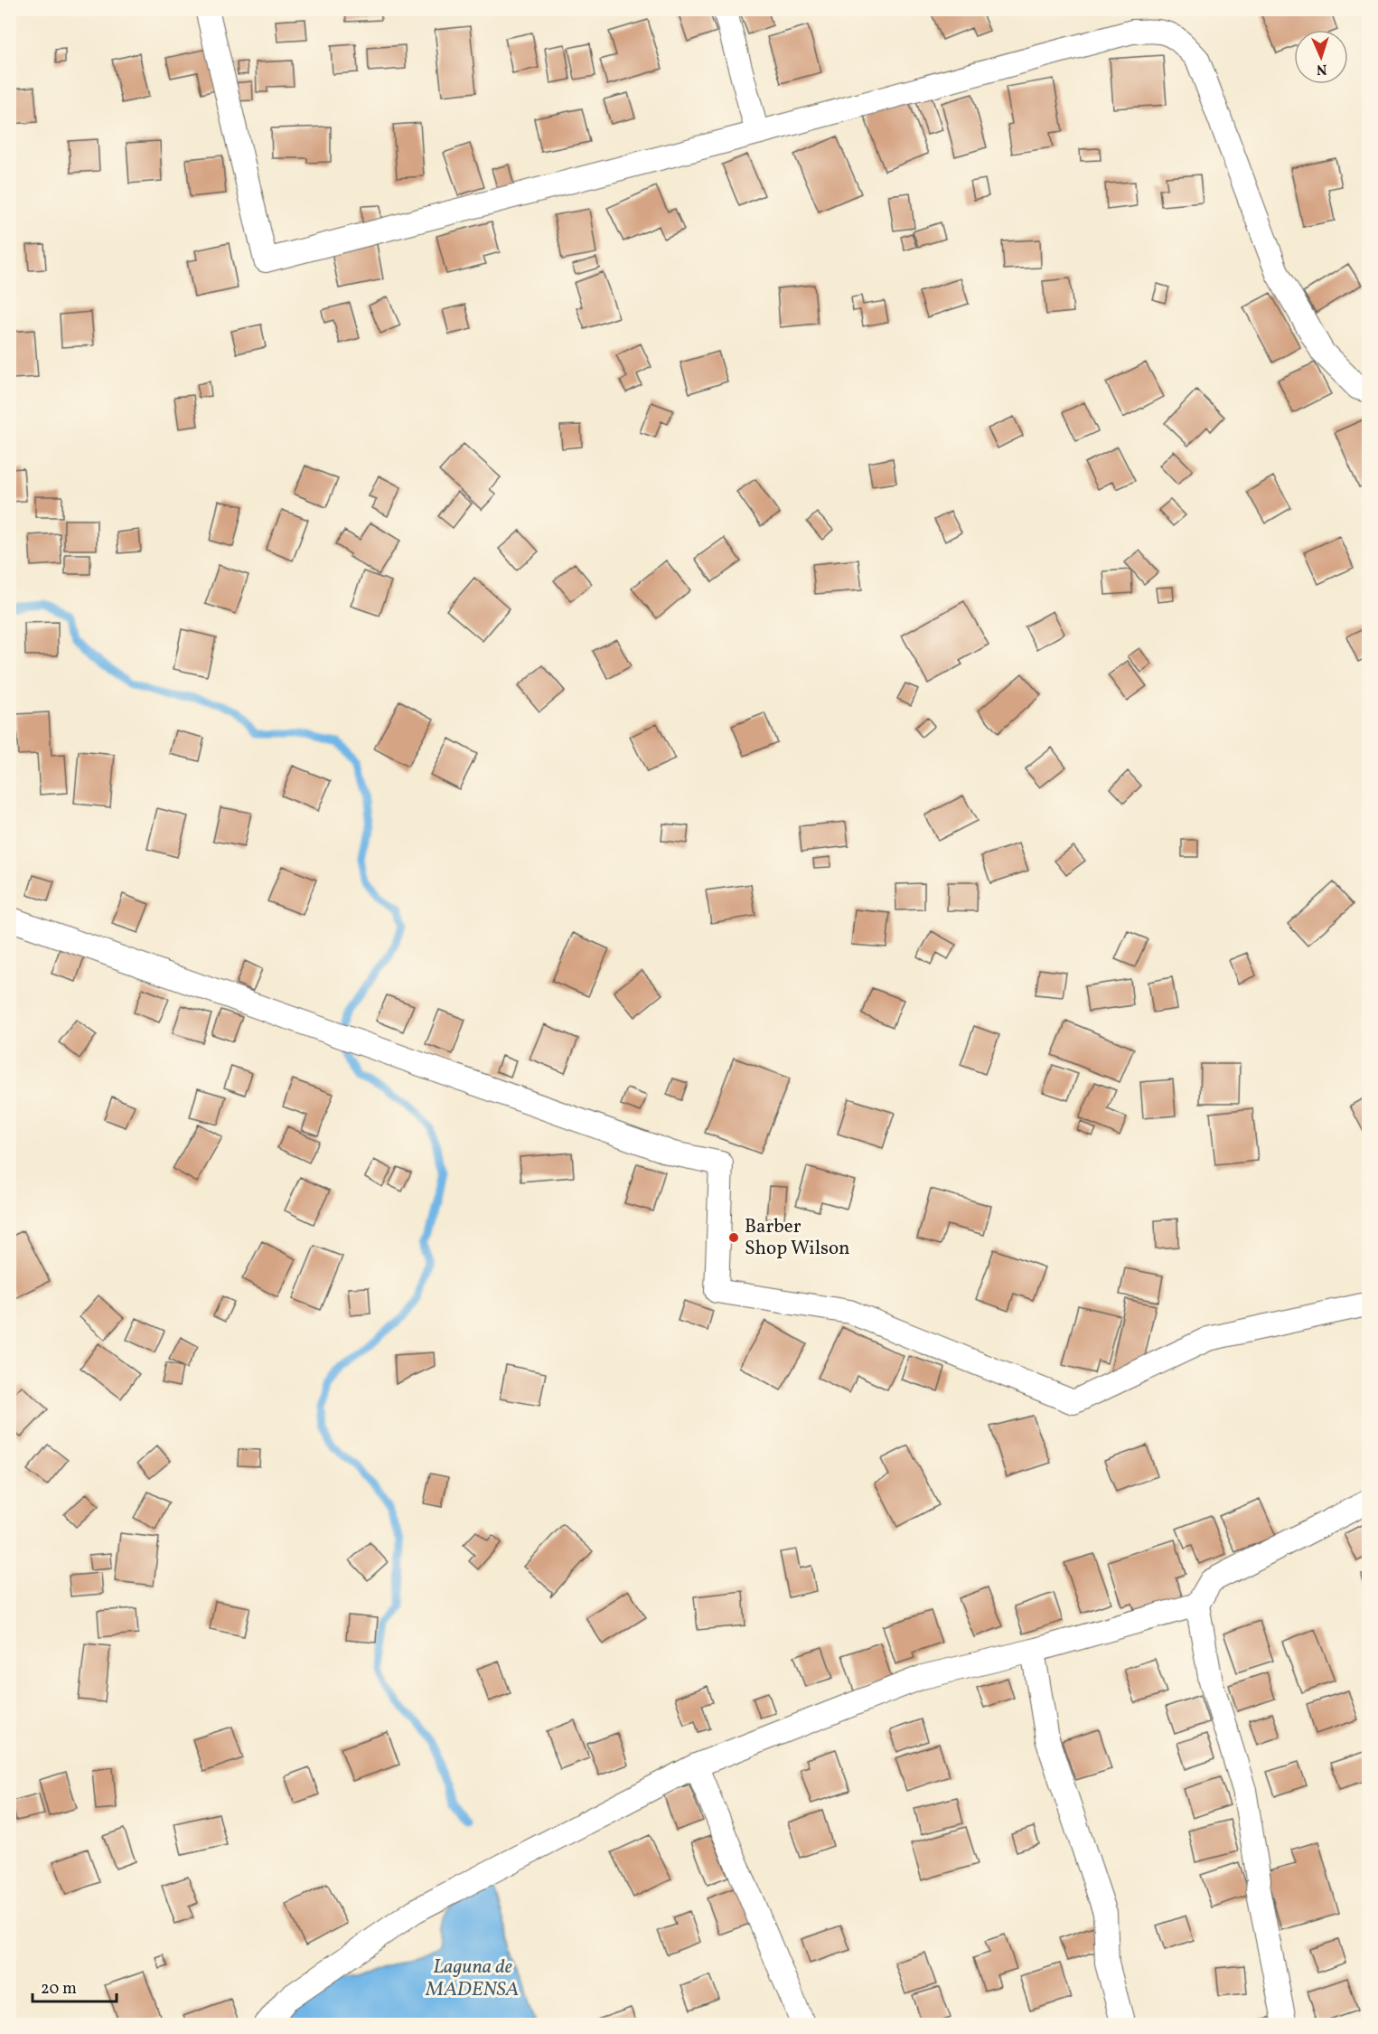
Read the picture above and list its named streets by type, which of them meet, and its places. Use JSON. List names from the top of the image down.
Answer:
{
  "water": ["Laguna de MADENSA"],
  "places": ["Barber Shop Wilson"],
  "scale_bar": "20 m",
  "north": "bottom"
}
